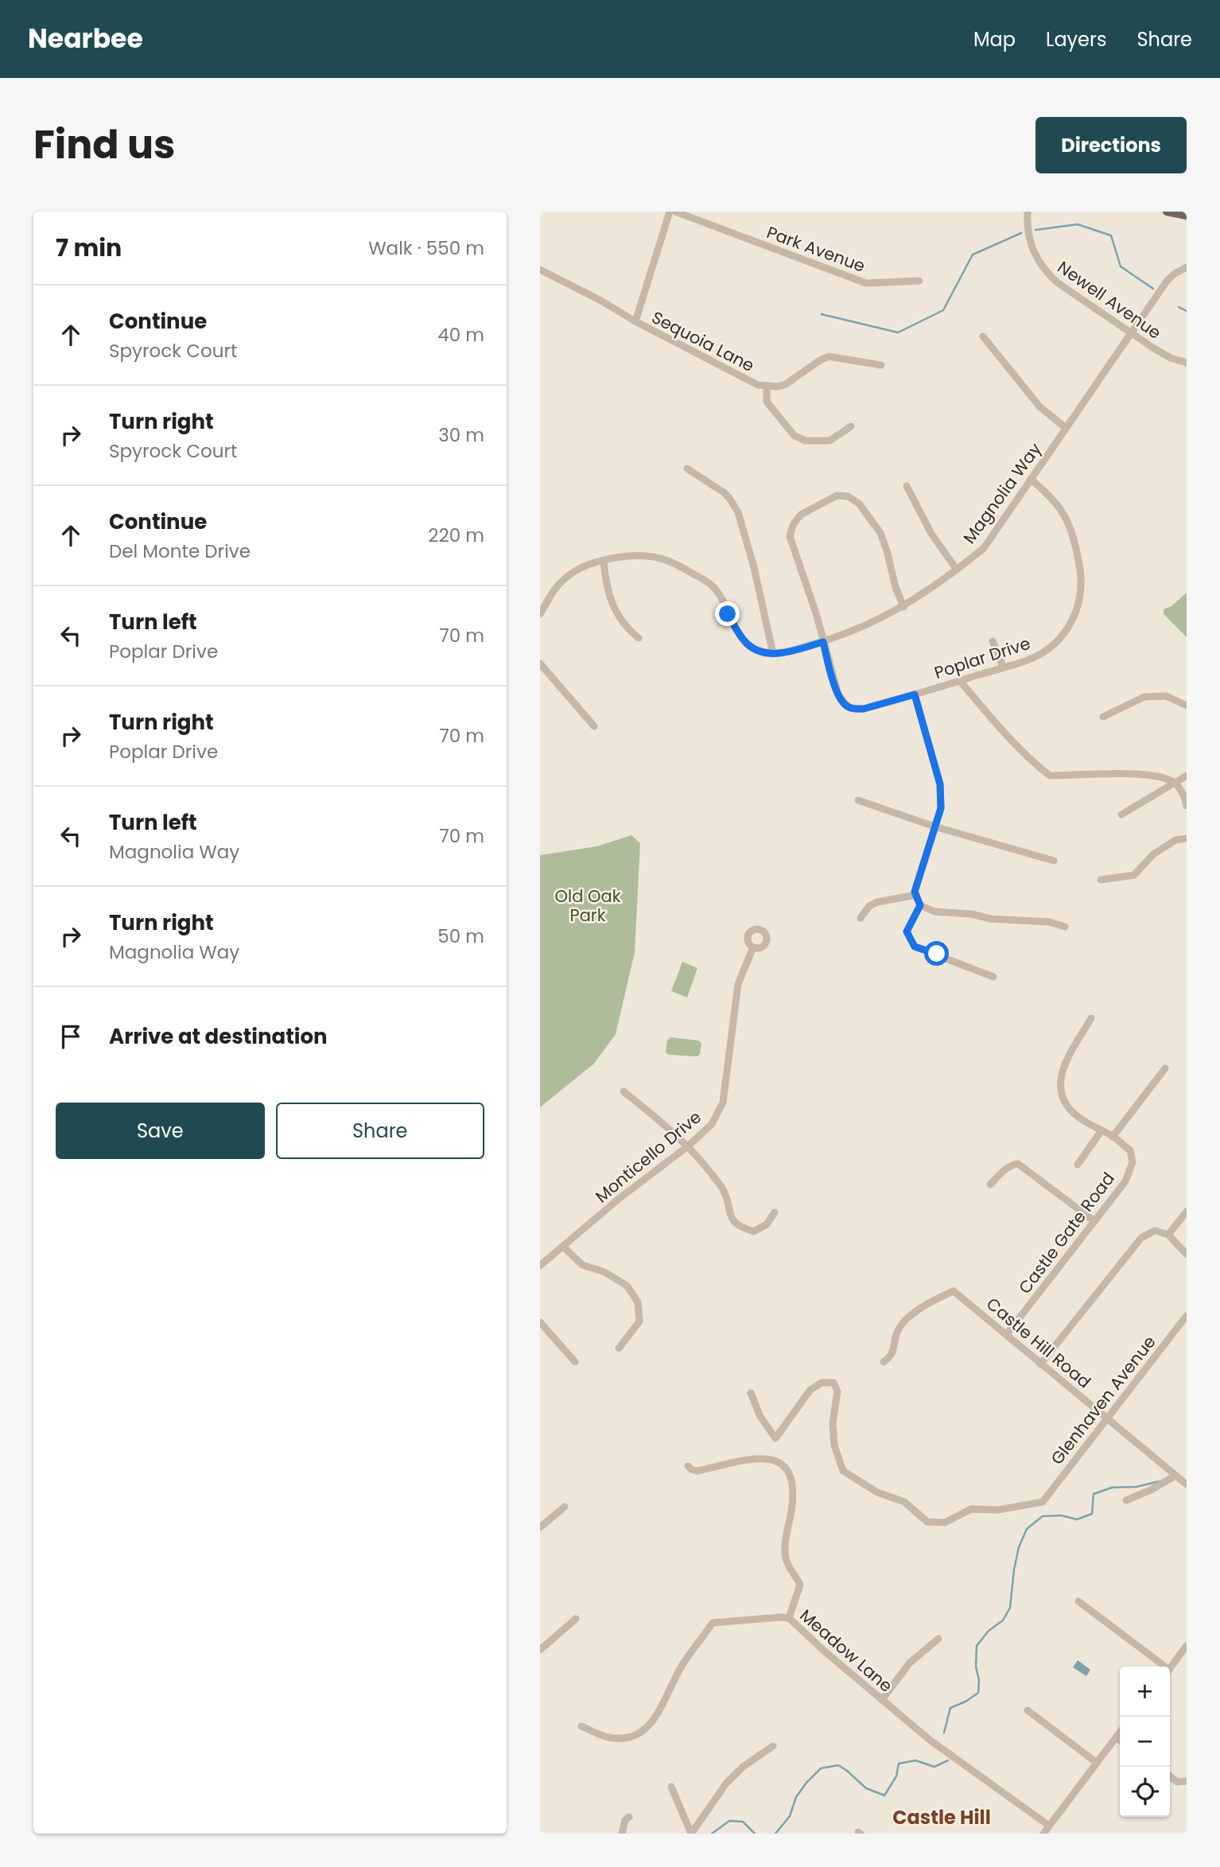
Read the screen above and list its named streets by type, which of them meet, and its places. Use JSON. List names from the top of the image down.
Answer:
{
  "streets": {
    "street": [
      "Park Avenue",
      "Newell Avenue",
      "Sequoia Lane",
      "Magnolia Way",
      "Poplar Drive",
      "Monticello Drive",
      "Castle Gate Road",
      "Castle Hill Road",
      "Glenhaven Avenue",
      "Meadow Lane"
    ]
  },
  "crossings": [
    ["Newell Avenue", "Magnolia Way"],
    ["Magnolia Way", "Poplar Drive"],
    ["Castle Gate Road", "Castle Hill Road"],
    ["Castle Hill Road", "Glenhaven Avenue"]
  ],
  "districts": ["Castle Hill"],
  "parks": ["Old Oak Park"],
  "page": {
    "header": "Nearbee",
    "nav": ["Map", "Layers", "Share"],
    "title": "Find us",
    "buttons": [
      "Directions",
      ["Save", "Share"]
    ],
    "heading": ["7 min", "Walk · 550 m"],
    "list": [
      ["Continue", "Spyrock Court", "40 m"],
      ["Turn right", "Spyrock Court", "30 m"],
      ["Continue", "Del Monte Drive", "220 m"],
      ["Turn left", "Poplar Drive", "70 m"],
      ["Turn right", "Poplar Drive", "70 m"],
      ["Turn left", "Magnolia Way", "70 m"],
      ["Turn right", "Magnolia Way", "50 m"],
      "Arrive at destination"
    ],
    "map_buttons": ["+", "−"]
  }
}
